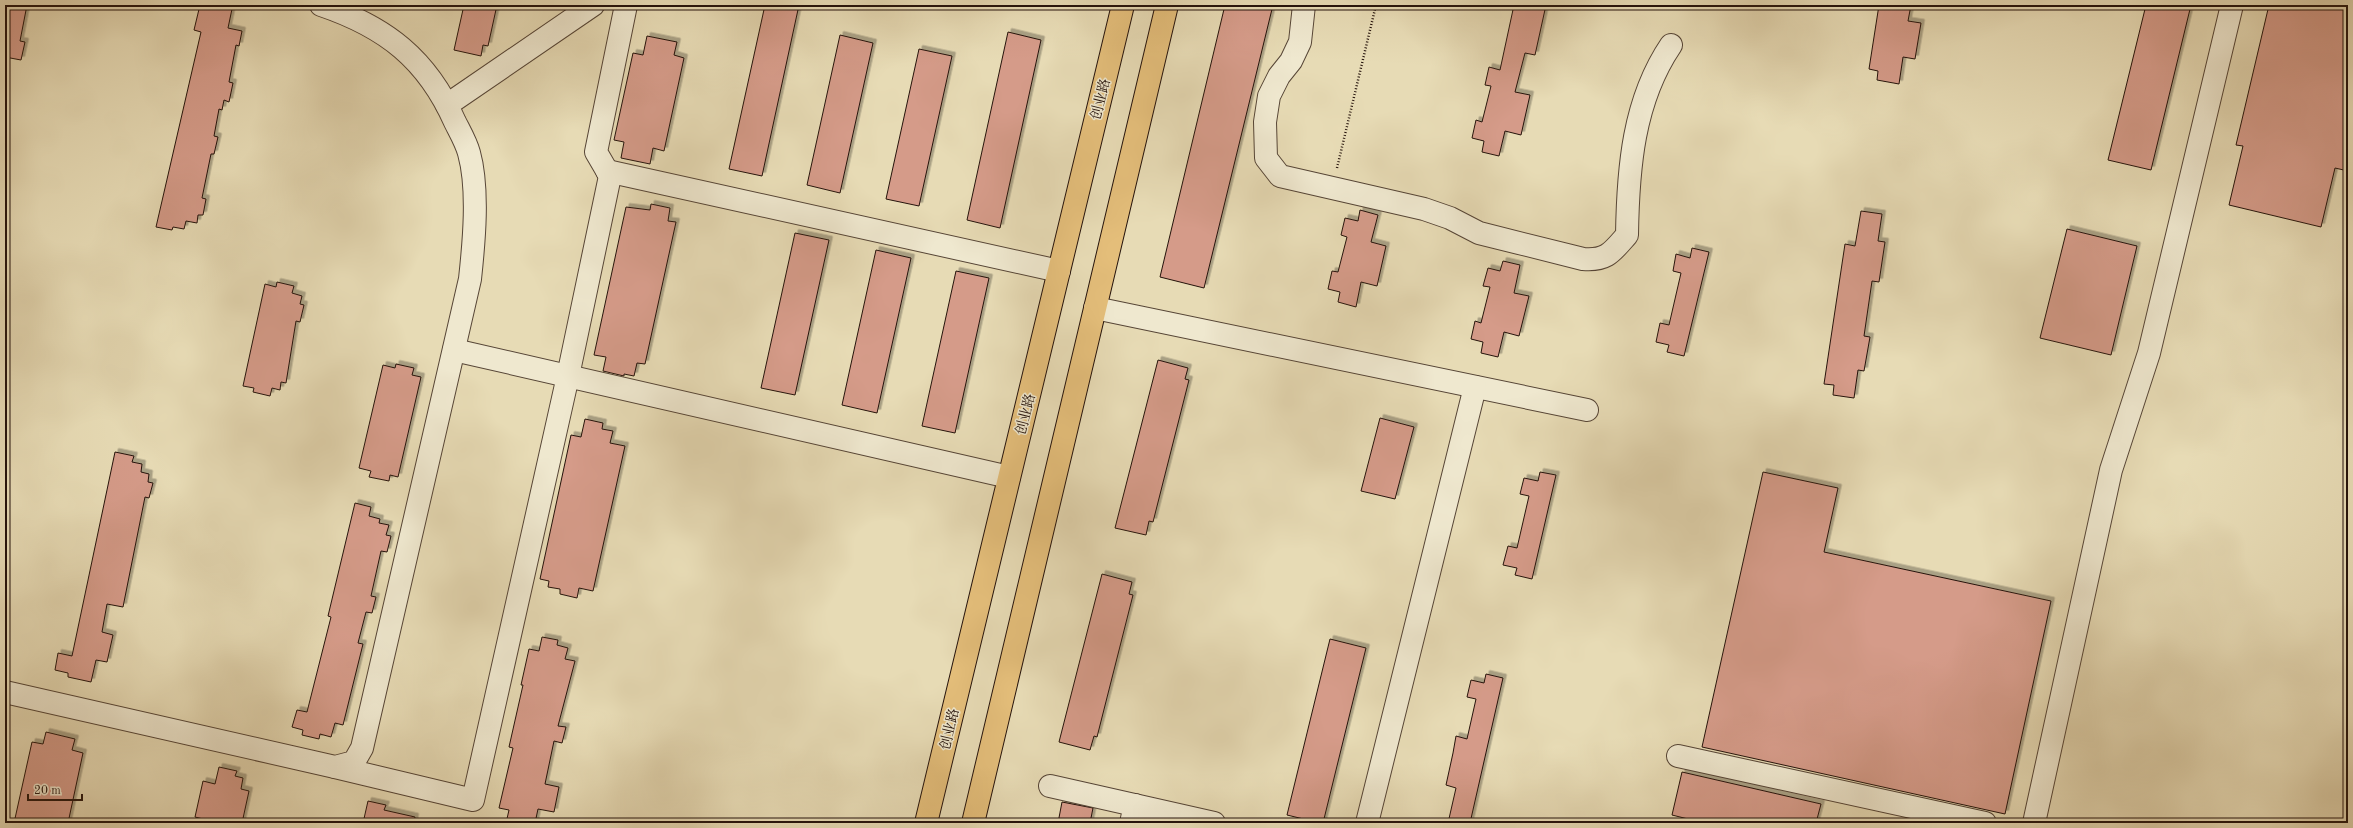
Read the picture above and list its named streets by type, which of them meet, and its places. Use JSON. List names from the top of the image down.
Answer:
{
  "streets": {
    "main road": ["创业路"]
  },
  "scale_bar": "20 m"
}
